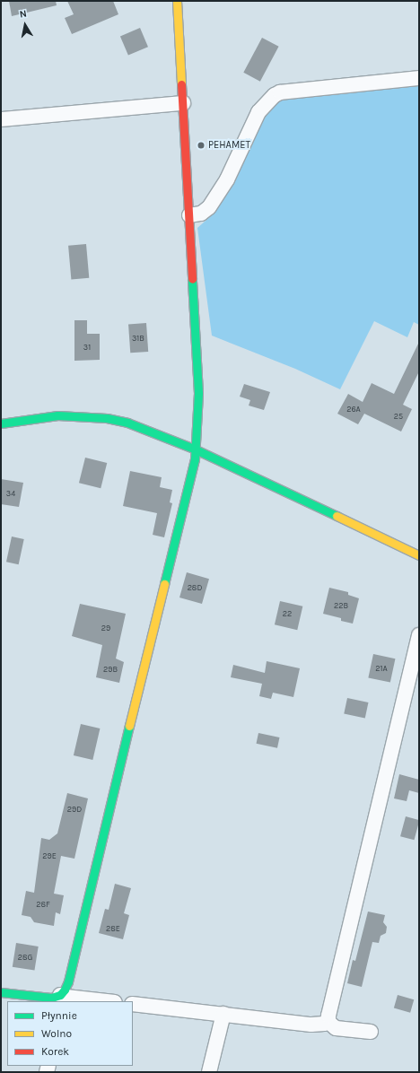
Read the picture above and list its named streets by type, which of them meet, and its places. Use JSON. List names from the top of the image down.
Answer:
{
  "places": ["PEHAMET"],
  "house_numbers": [
    "31B",
    "31",
    "26A",
    "25",
    "34",
    "28D",
    "22B",
    "22",
    "29",
    "21A",
    "29B",
    "29D",
    "29E",
    "28F",
    "28E",
    "28G"
  ],
  "legend": ["Płynnie", "Wolno", "Korek"],
  "north": "top"
}
